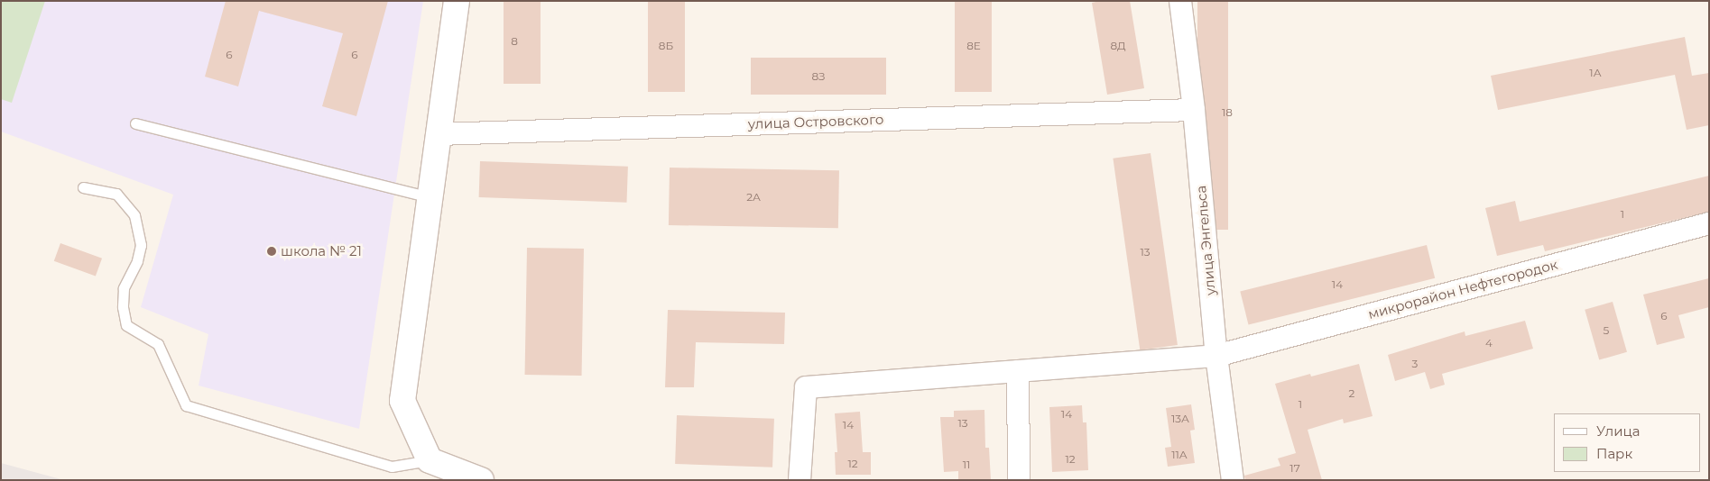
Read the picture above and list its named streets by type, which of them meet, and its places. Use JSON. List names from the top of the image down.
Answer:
{
  "streets": {
    "street": ["улица Островского", "улица Энгельса", "микрорайон Нефтегородок"]
  },
  "crossings": [
    ["улица Островского", "улица Энгельса"],
    ["улица Энгельса", "микрорайон Нефтегородок"]
  ],
  "places": ["школа № 21"],
  "house_numbers": [
    "8",
    "8Б",
    "8Е",
    "8Д",
    "6",
    "6",
    "1А",
    "8З",
    "18",
    "2А",
    "1",
    "13",
    "14",
    "6",
    "5",
    "4",
    "3",
    "2",
    "1",
    "14",
    "13А",
    "13",
    "14",
    "11А",
    "12",
    "12",
    "11",
    "17"
  ],
  "legend": ["Улица", "Парк"]
}
